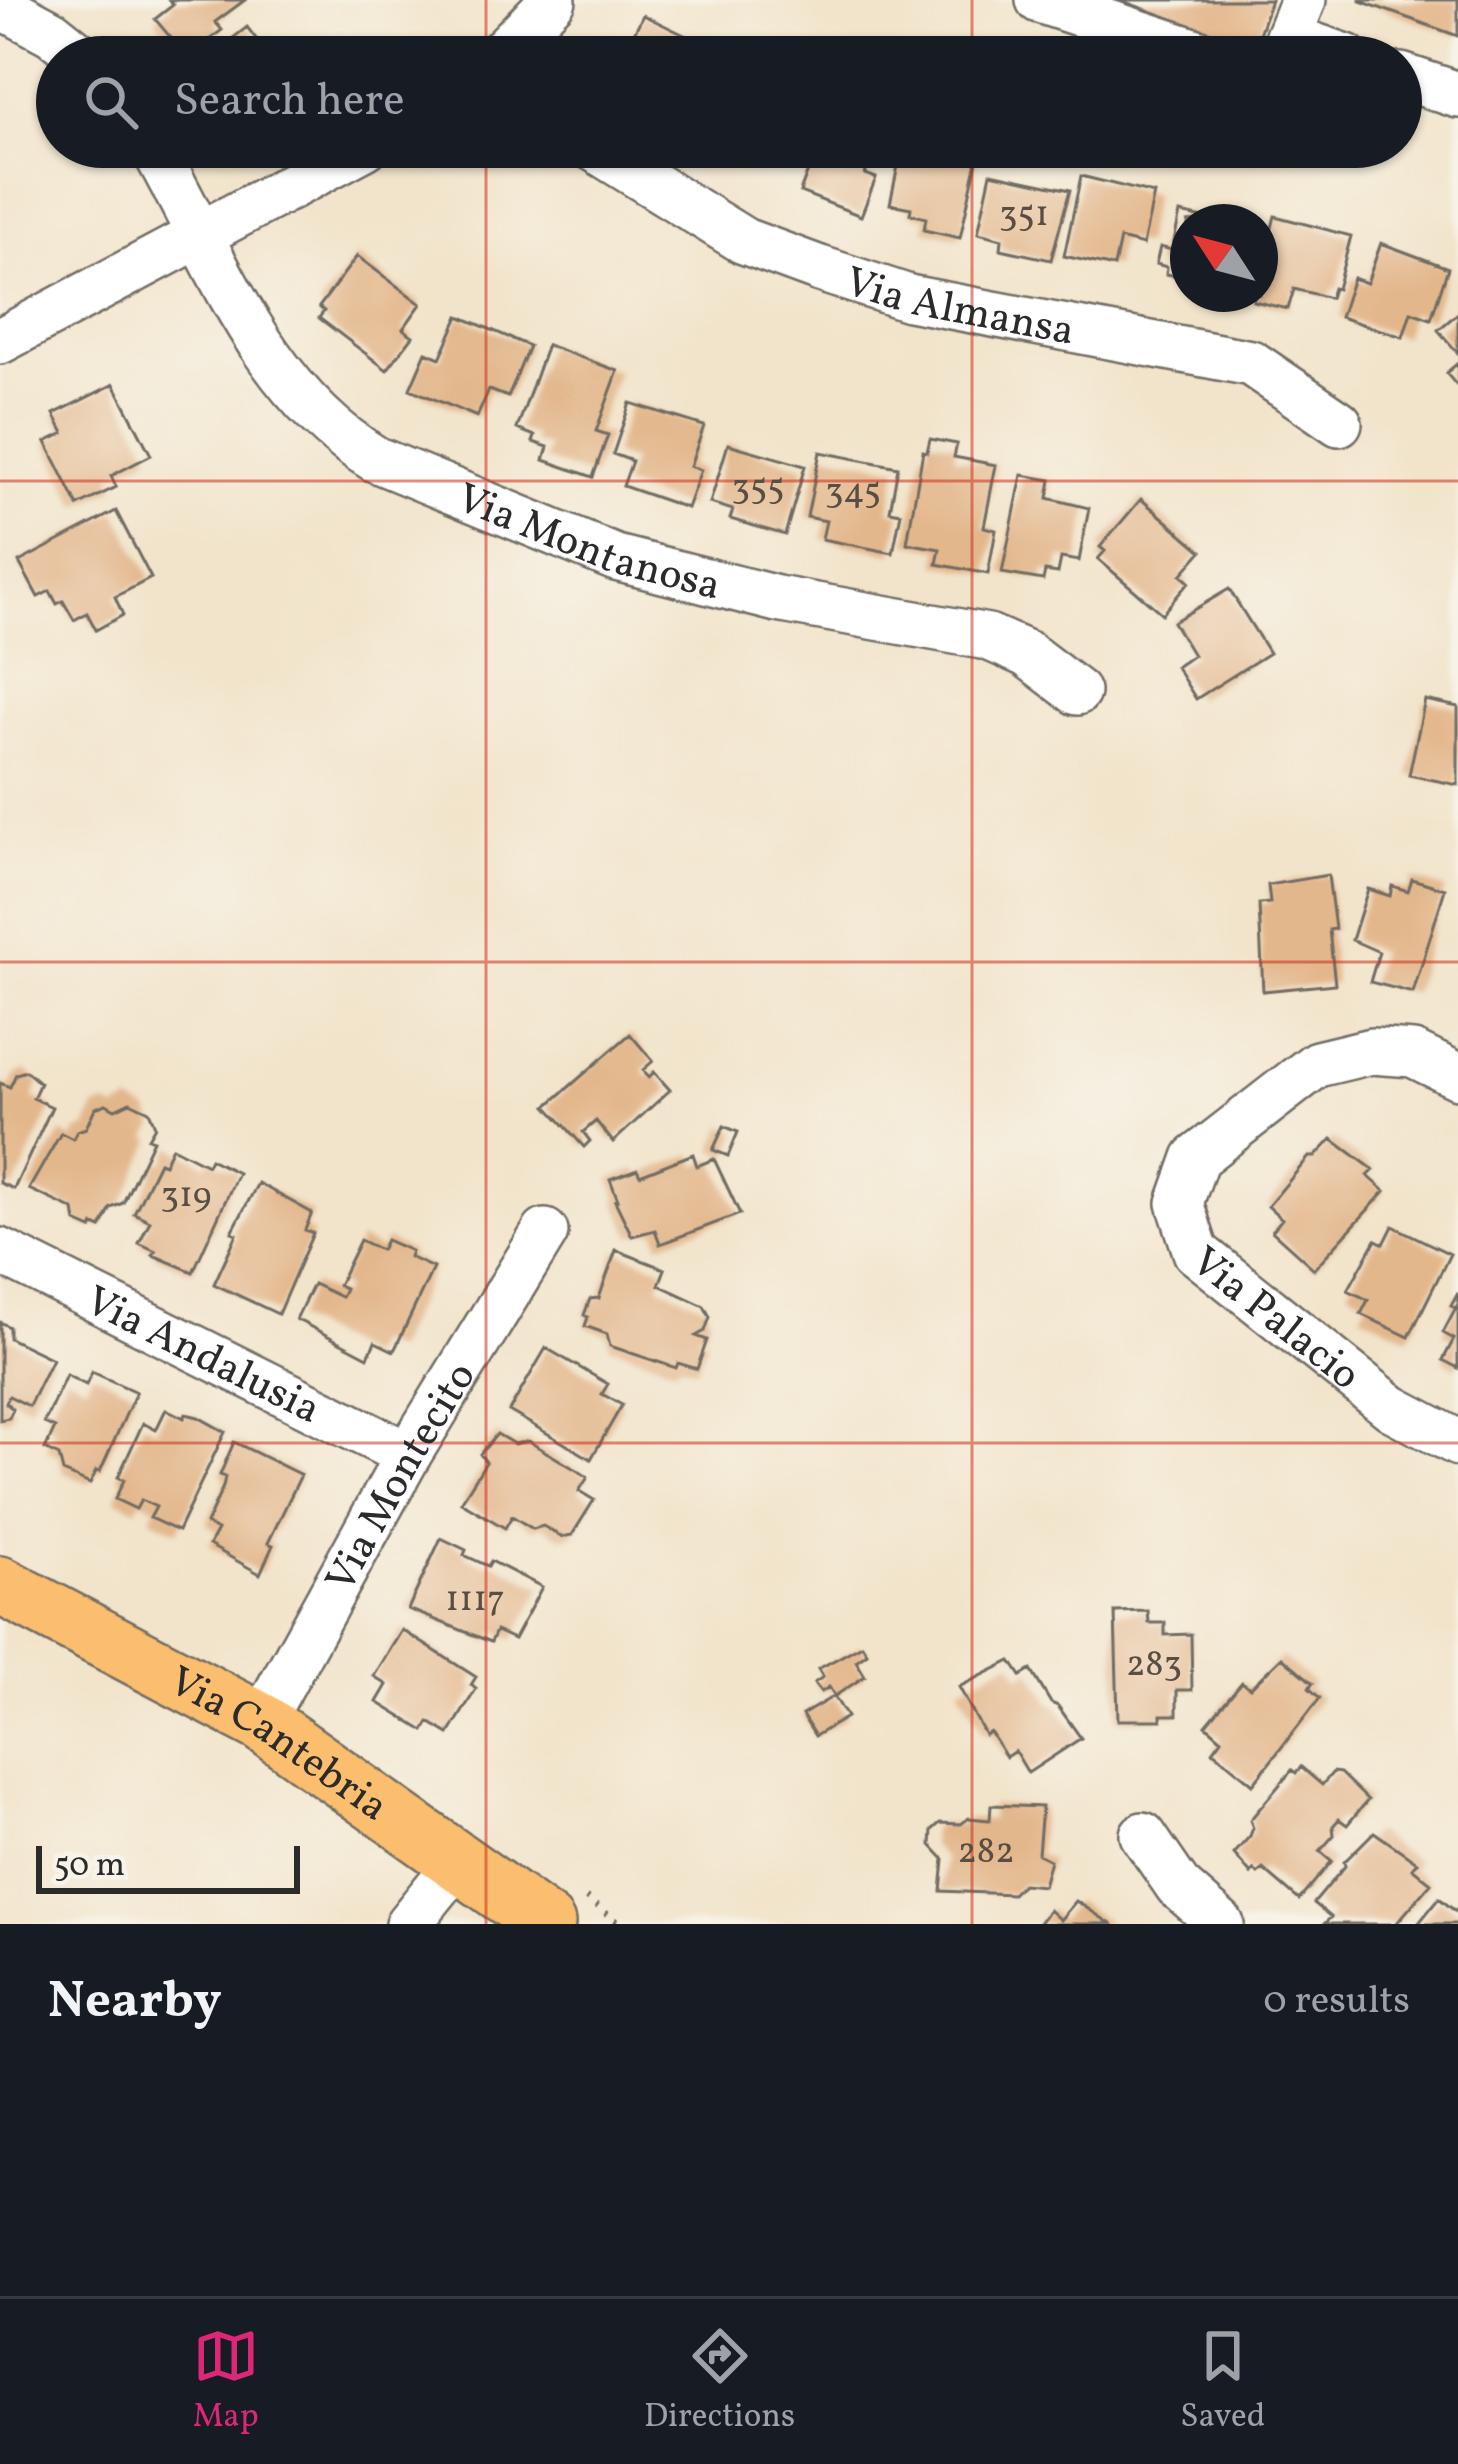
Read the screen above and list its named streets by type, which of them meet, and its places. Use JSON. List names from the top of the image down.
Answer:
{
  "streets": {
    "main road": ["Via Cantebria"],
    "street": [
      "Via Almansa",
      "Via Montanosa",
      "Via Palacio",
      "Via Andalusia",
      "Via Montecito"
    ]
  },
  "crossings": [
    ["Via Andalusia", "Via Montecito"],
    ["Via Montecito", "Via Cantebria"]
  ],
  "house_numbers": [
    "351",
    "355",
    "345",
    "319",
    "1117",
    "283",
    "282"
  ],
  "scale_bar": "50 m",
  "north": "top left",
  "page": {
    "search": "Search here",
    "scale": "50 m",
    "heading": ["Nearby", "0 results"],
    "nav": ["Map", "Directions", "Saved"]
  }
}
